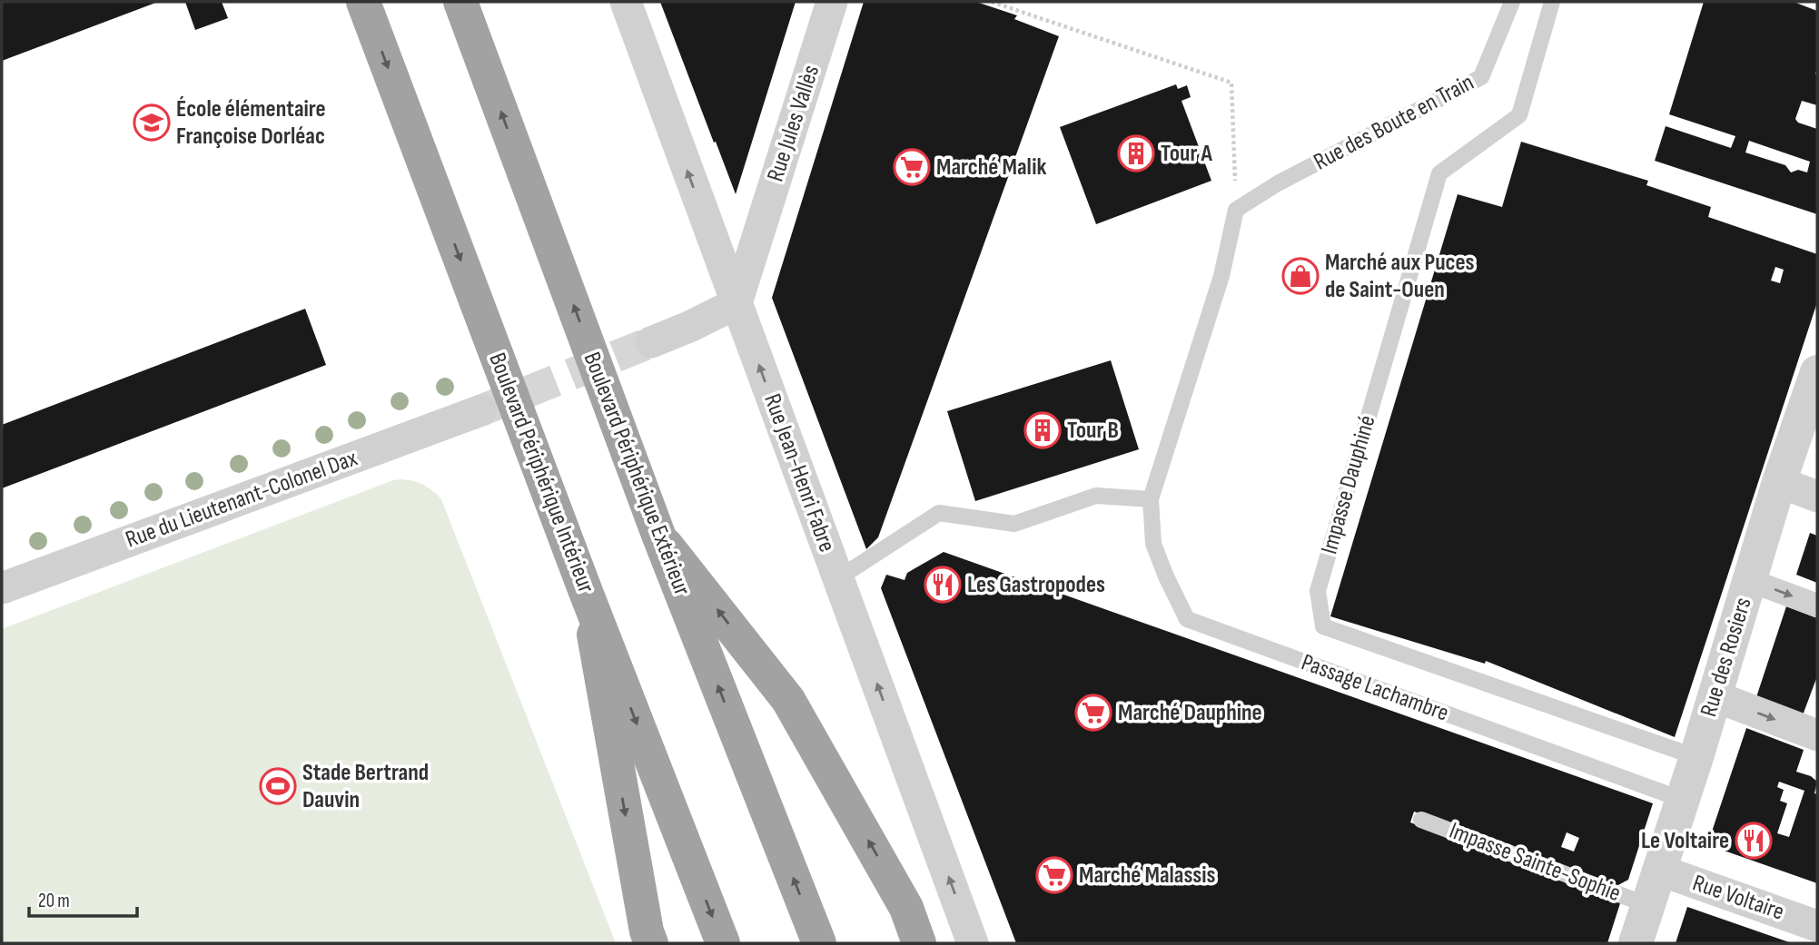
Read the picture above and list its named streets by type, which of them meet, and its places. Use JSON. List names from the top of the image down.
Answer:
{
  "streets": {
    "highway": ["Boulevard Périphérique Intérieur", "Boulevard Périphérique Extérieur"],
    "street": [
      "Rue Jules Vallès",
      "Rue Jean-Henri Fabre",
      "Rue du Lieutenant-Colonel Dax",
      "Rue des Rosiers",
      "Rue Voltaire"
    ],
    "lane": [
      "Rue des Boute en Train",
      "Impasse Dauphiné",
      "Passage Lachambre",
      "Impasse Sainte-Sophie"
    ]
  },
  "crossings": [
    ["Rue Jules Vallès", "Rue Jean-Henri Fabre"],
    ["Impasse Dauphiné", "Rue des Rosiers"],
    ["Rue des Rosiers", "Passage Lachambre"],
    ["Rue des Rosiers", "Impasse Sainte-Sophie"],
    ["Rue des Rosiers", "Rue Voltaire"]
  ],
  "one_way": ["Rue Jean-Henri Fabre"],
  "places": {
    "school or university": ["École élémentaire Françoise Dorléac"],
    "building": ["Tour A", "Tour B"],
    "supermarket": ["Marché Malik", "Marché Dauphine", "Marché Malassis"],
    "shop": ["Marché aux Puces de Saint-Ouen"],
    "restaurant": ["Les Gastropodes", "Le Voltaire"],
    "sports": ["Stade Bertrand Dauvin"]
  },
  "scale_bar": "20 m"
}
